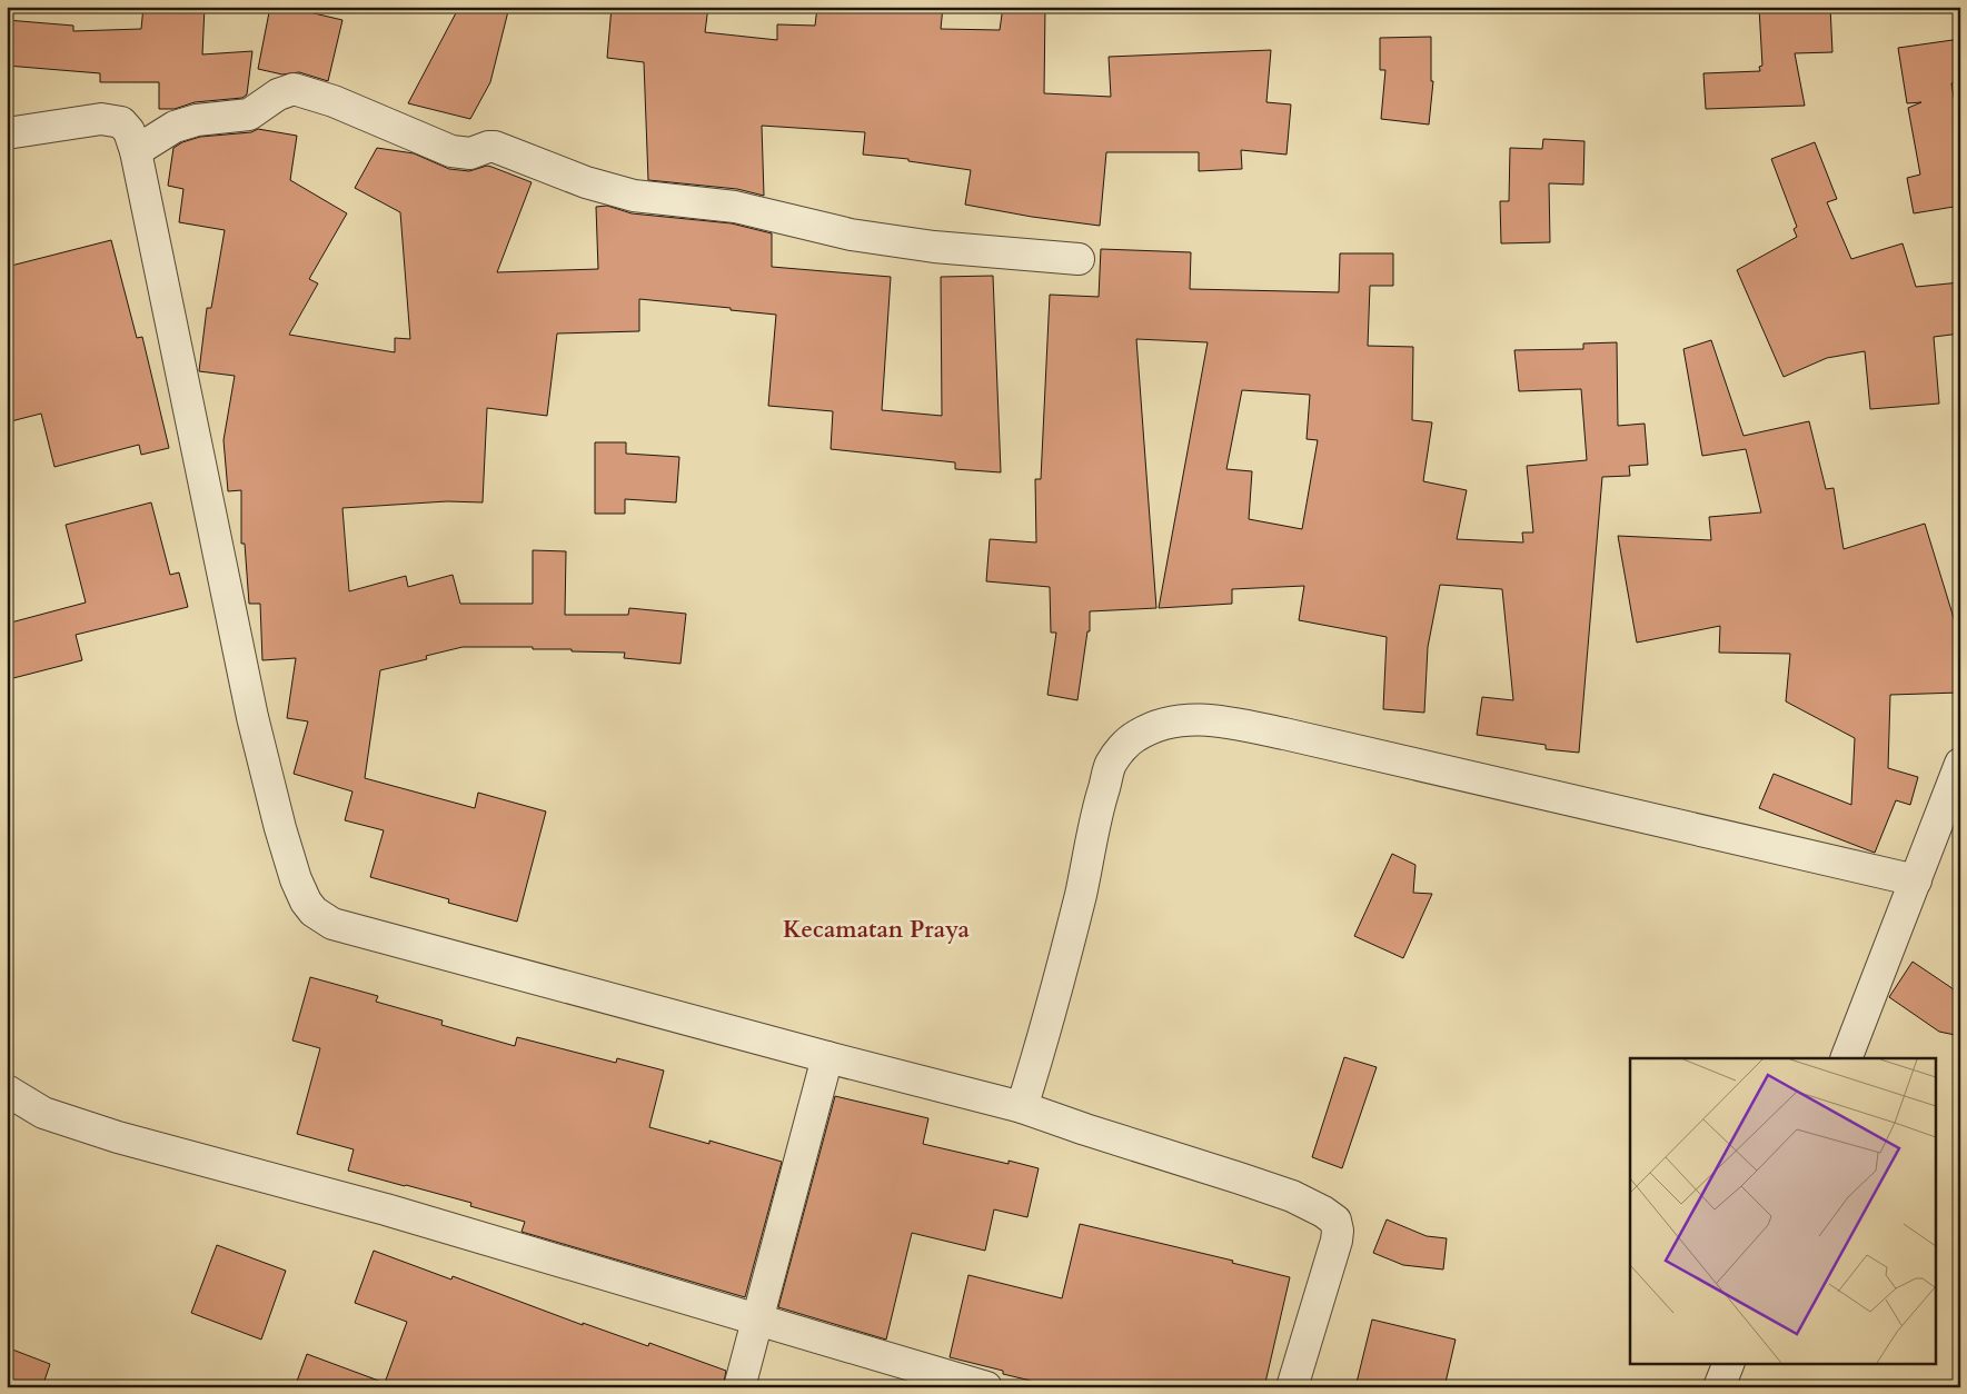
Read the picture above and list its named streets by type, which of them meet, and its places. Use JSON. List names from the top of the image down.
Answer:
{
  "districts": ["Kecamatan Praya"]
}
